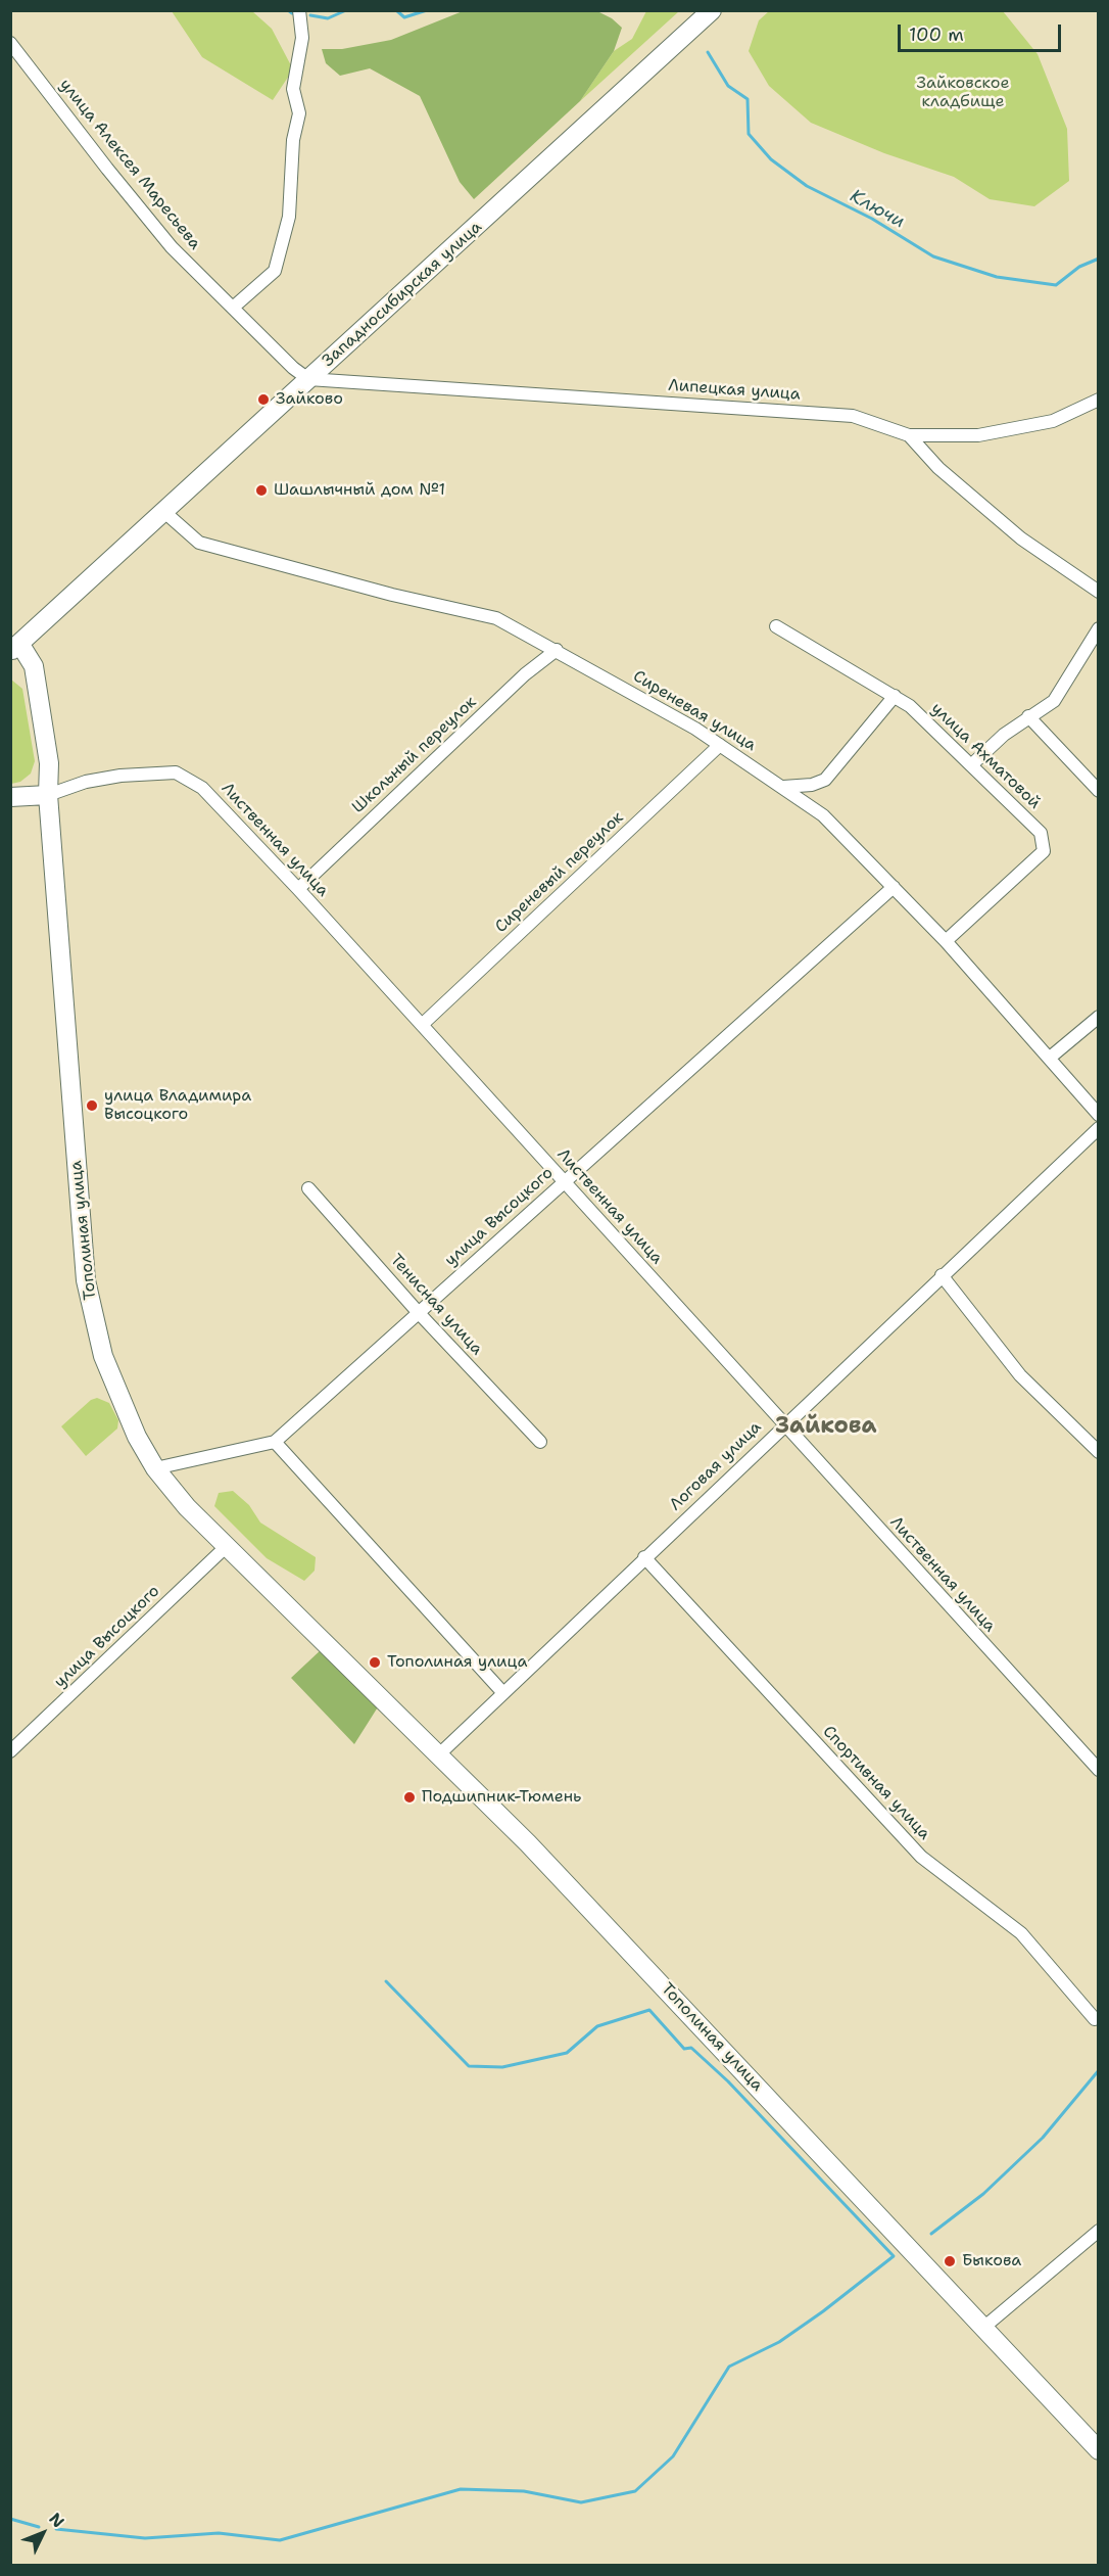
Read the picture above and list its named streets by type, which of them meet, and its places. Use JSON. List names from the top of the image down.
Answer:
{
  "streets": {
    "main road": ["Западносибирская улица", "Тополиная улица"],
    "street": [
      "улица Алексея Маресьева",
      "Липецкая улица",
      "Сиреневая улица",
      "Школьный переулок",
      "улица Ахматовой",
      "Лиственная улица",
      "Сиреневый переулок",
      "улица Высоцкого",
      "Тенисная улица",
      "Логовая улица",
      "Спортивная улица"
    ]
  },
  "crossings": [
    ["улица Алексея Маресьева", "Западносибирская улица"],
    ["улица Алексея Маресьева", "Липецкая улица"],
    ["Западносибирская улица", "Липецкая улица"],
    ["Западносибирская улица", "Сиреневая улица"],
    ["Западносибирская улица", "Тополиная улица"],
    ["Сиреневая улица", "Школьный переулок"],
    ["Сиреневая улица", "улица Ахматовой"],
    ["Сиреневая улица", "Сиреневый переулок"],
    ["Сиреневая улица", "улица Высоцкого"],
    ["Школьный переулок", "Лиственная улица"],
    ["Лиственная улица", "Сиреневый переулок"],
    ["Лиственная улица", "улица Высоцкого"],
    ["Лиственная улица", "Тополиная улица"],
    ["Лиственная улица", "Логовая улица"],
    ["улица Высоцкого", "Тополиная улица"],
    ["улица Высоцкого", "Тенисная улица"],
    ["Тополиная улица", "Логовая улица"],
    ["Логовая улица", "Спортивная улица"]
  ],
  "districts": ["Зайкова"],
  "water": ["Ключи"],
  "parks": ["Зайковское кладбище"],
  "places": [
    "Зайково",
    "Шашлычный дом №1",
    "улица Владимира Высоцкого",
    "Тополиная улица",
    "Подшипник-Тюмень",
    "Быкова"
  ],
  "scale_bar": "100 m",
  "north": "top right"
}
